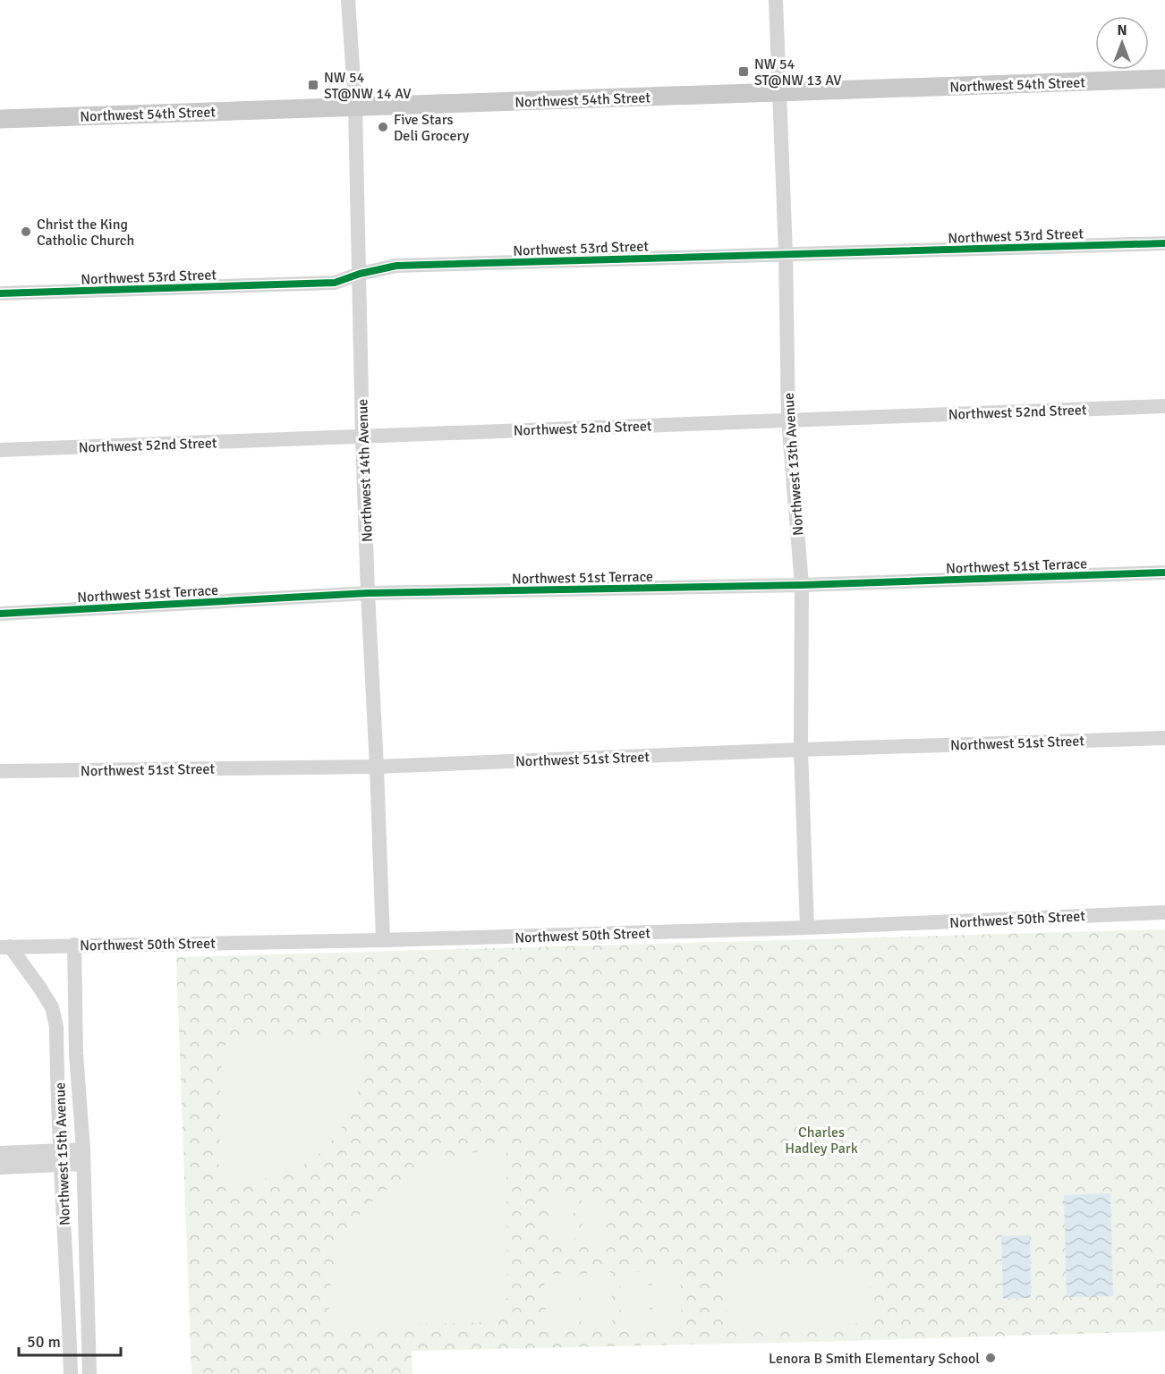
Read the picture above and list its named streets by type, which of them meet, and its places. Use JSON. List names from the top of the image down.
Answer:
{
  "streets": {
    "main road": ["Northwest 54th Street"],
    "street": [
      "Northwest 53rd Street",
      "Northwest 52nd Street",
      "Northwest 13th Avenue",
      "Northwest 14th Avenue",
      "Northwest 51st Terrace",
      "Northwest 51st Street",
      "Northwest 50th Street",
      "Northwest 15th Avenue"
    ]
  },
  "crossings": [
    ["Northwest 54th Street", "Northwest 13th Avenue"],
    ["Northwest 54th Street", "Northwest 14th Avenue"],
    ["Northwest 53rd Street", "Northwest 13th Avenue"],
    ["Northwest 53rd Street", "Northwest 14th Avenue"],
    ["Northwest 52nd Street", "Northwest 13th Avenue"],
    ["Northwest 52nd Street", "Northwest 14th Avenue"],
    ["Northwest 13th Avenue", "Northwest 51st Terrace"],
    ["Northwest 13th Avenue", "Northwest 51st Street"],
    ["Northwest 13th Avenue", "Northwest 50th Street"],
    ["Northwest 14th Avenue", "Northwest 51st Terrace"],
    ["Northwest 14th Avenue", "Northwest 51st Street"],
    ["Northwest 14th Avenue", "Northwest 50th Street"],
    ["Northwest 50th Street", "Northwest 15th Avenue"]
  ],
  "parks": ["Charles Hadley Park"],
  "places": {
    "transit": ["NW 54 ST@NW 13 AV", "NW 54 ST@NW 14 AV"],
    "other": ["Five Stars Deli Grocery", "Christ the King Catholic Church", "Lenora B Smith Elementary School"]
  },
  "scale_bar": "50 m",
  "north": "top"
}
